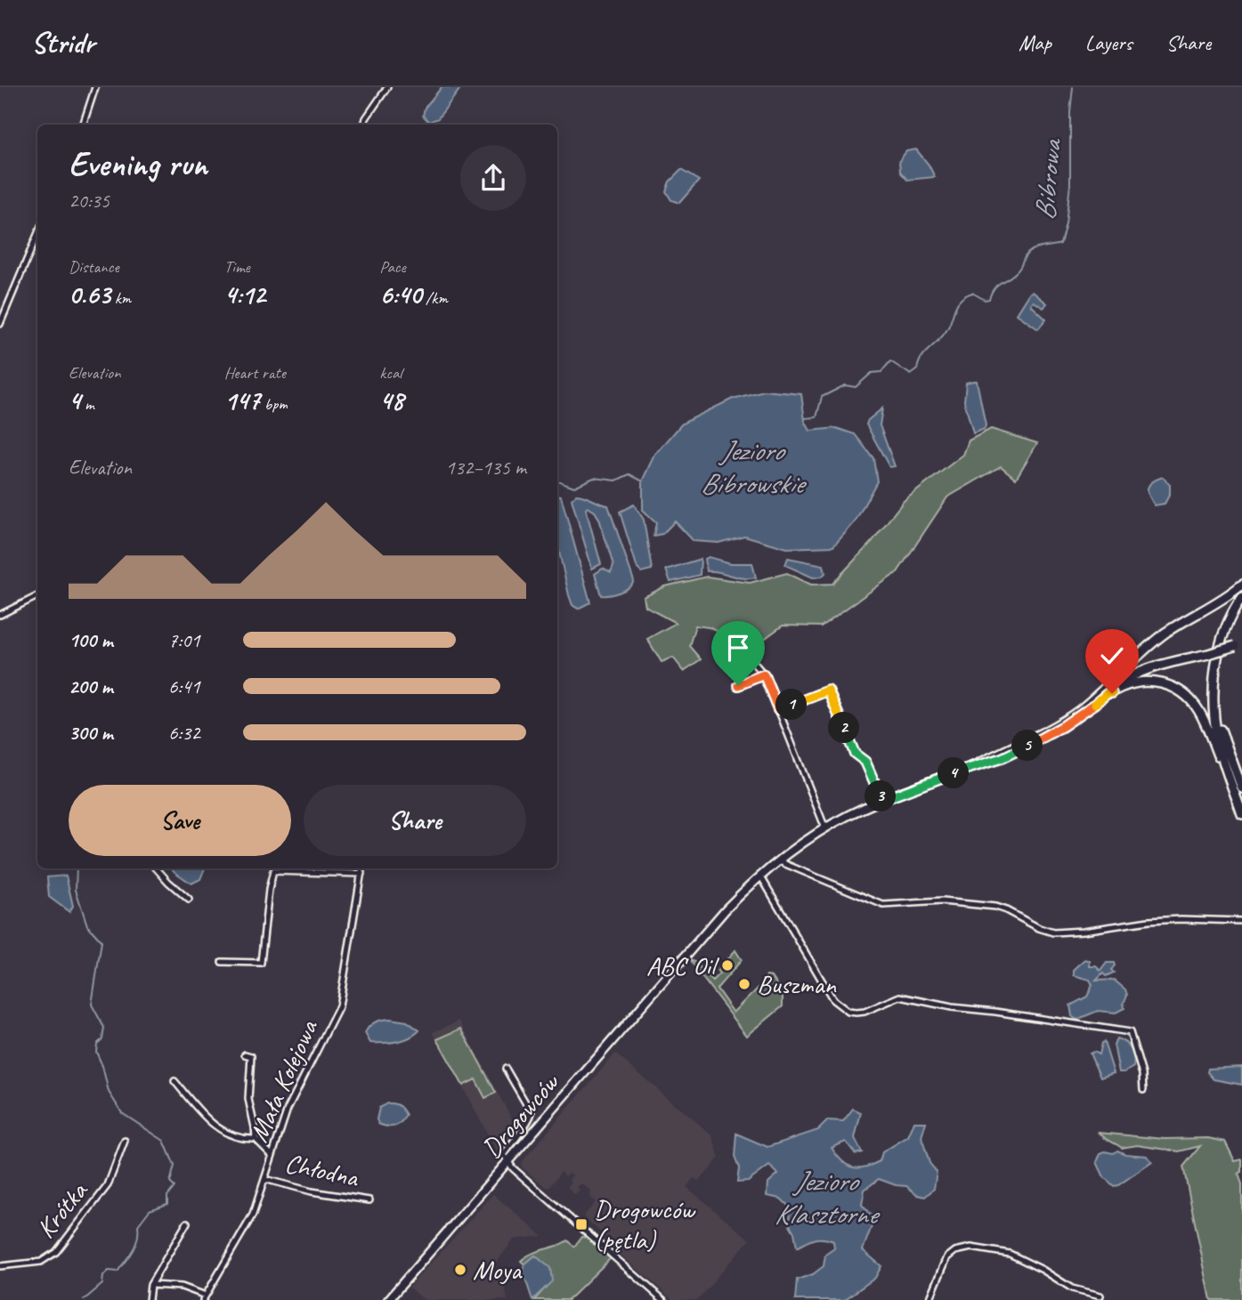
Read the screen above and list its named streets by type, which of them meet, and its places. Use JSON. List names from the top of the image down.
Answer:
{
  "streets": {
    "main road": ["Drogowców"],
    "street": ["Mała Kolejowa", "Chłodna", "Krótka"]
  },
  "crossings": [
    ["Mała Kolejowa", "Chłodna"]
  ],
  "water": ["Bibrowa", "Jezioro Bibrowskie", "Jezioro Klasztorne"],
  "places": {
    "other": ["ABC Oil", "Buszman", "Moya"],
    "transit": ["Drogowców (pętla)"]
  },
  "page": {
    "header": "Stridr",
    "nav": ["Map", "Layers", "Share"],
    "heading": ["Evening run", "20:35"],
    "stats": [
      ["Distance", "0.63 km"],
      ["Time", "4:12"],
      ["Pace", "6:40 /km"],
      ["Elevation", "4 m"],
      ["Heart rate", "147 bpm"],
      ["kcal", "48"]
    ],
    "chart": ["Elevation", "132–135 m"],
    "list": [
      {
        "name": "100 m",
        "note": "7:01"
      },
      {
        "name": "200 m",
        "note": "6:41"
      },
      {
        "name": "300 m",
        "note": "6:32"
      }
    ],
    "pins": [
      "1",
      "2",
      "5",
      "4",
      "3"
    ],
    "buttons": ["Save", "Share"]
  }
}
